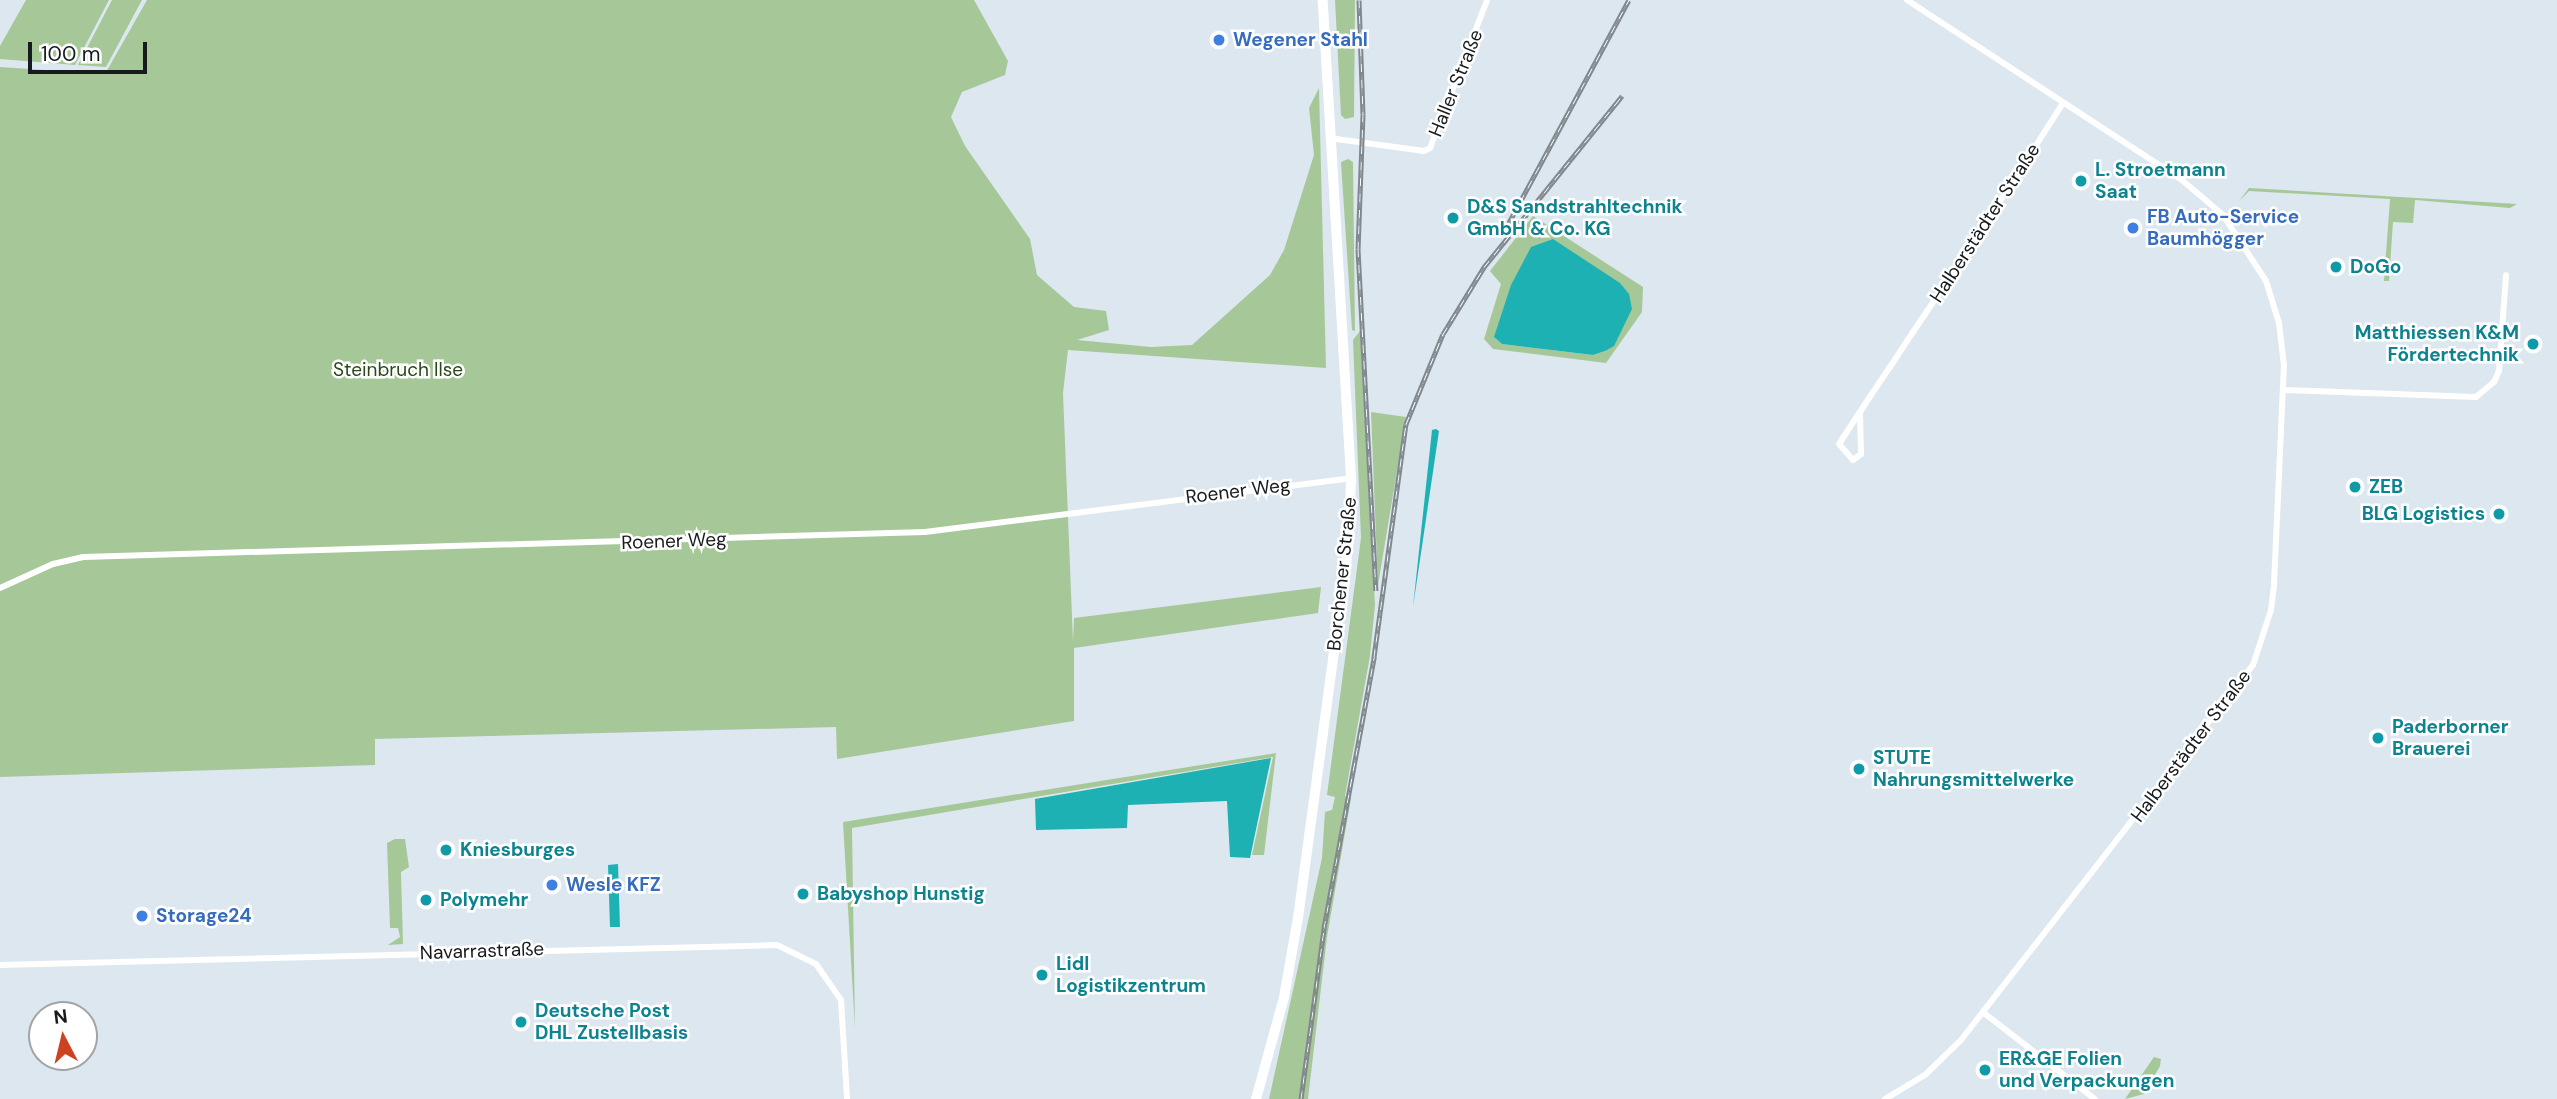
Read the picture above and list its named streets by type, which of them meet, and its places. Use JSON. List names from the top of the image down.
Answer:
{
  "streets": {
    "main road": ["Borchener Straße"],
    "street": [
      "Haller Straße",
      "Halberstädter Straße",
      "Roener Weg",
      "Navarrastraße"
    ]
  },
  "crossings": [
    ["Haller Straße", "Borchener Straße"],
    ["Roener Weg", "Borchener Straße"]
  ],
  "parks": ["Steinbruch Ilse"],
  "places": [
    "Wegener Stahl",
    "L. Stroetmann Saat",
    "D&S Sandstrahltechnik GmbH & Co. KG",
    "FB Auto-Service Baumhögger",
    "DoGo",
    "Matthiessen K&M Fördertechnik",
    "ZEB",
    "BLG Logistics",
    "Paderborner Brauerei",
    "STUTE Nahrungsmittelwerke",
    "Kniesburges",
    "Wesle KFZ",
    "Babyshop Hunstig",
    "Polymehr",
    "Storage24",
    "Lidl Logistikzentrum",
    "Deutsche Post DHL Zustellbasis",
    "ER&GE Folien und Verpackungen"
  ],
  "scale_bar": "100 m",
  "north": "top"
}
